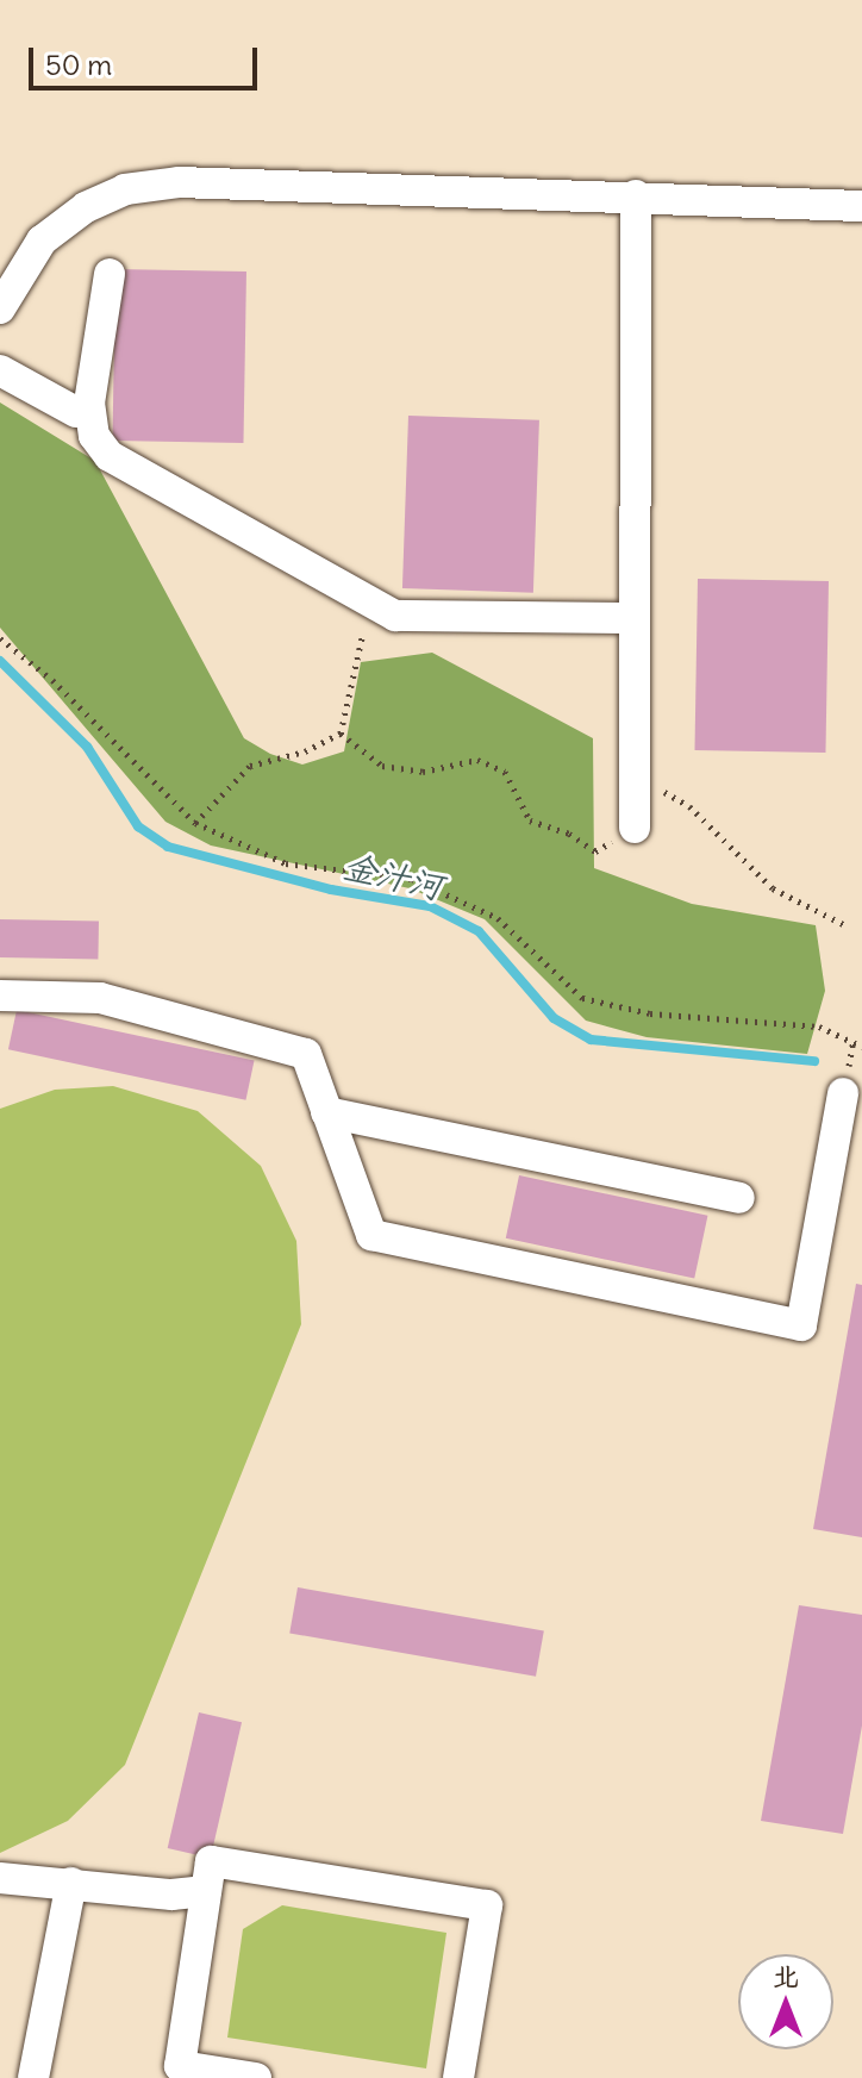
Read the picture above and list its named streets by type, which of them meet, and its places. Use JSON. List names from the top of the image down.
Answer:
{
  "water": ["金汁河"],
  "scale_bar": "50 m",
  "north": "top"
}
